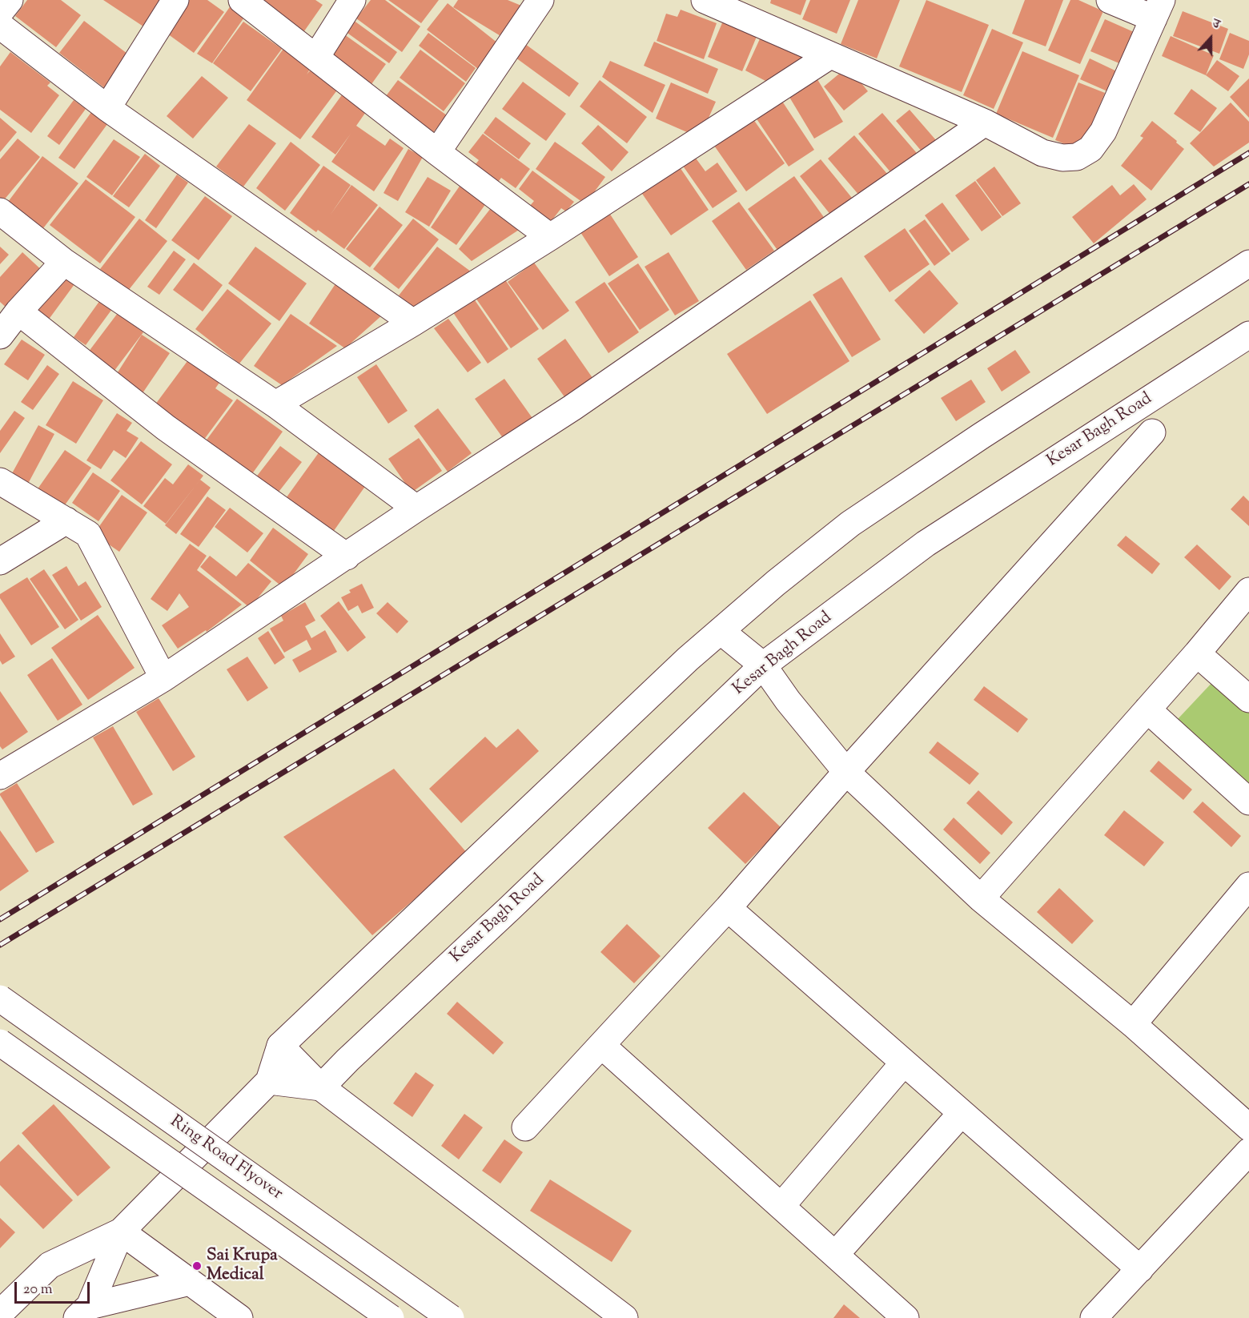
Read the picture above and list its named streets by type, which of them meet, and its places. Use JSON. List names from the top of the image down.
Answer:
{
  "streets": {
    "main road": ["Kesar Bagh Road", "Ring Road Flyover"]
  },
  "places": ["Sai Krupa Medical"],
  "scale_bar": "20 m",
  "north": "top"
}
